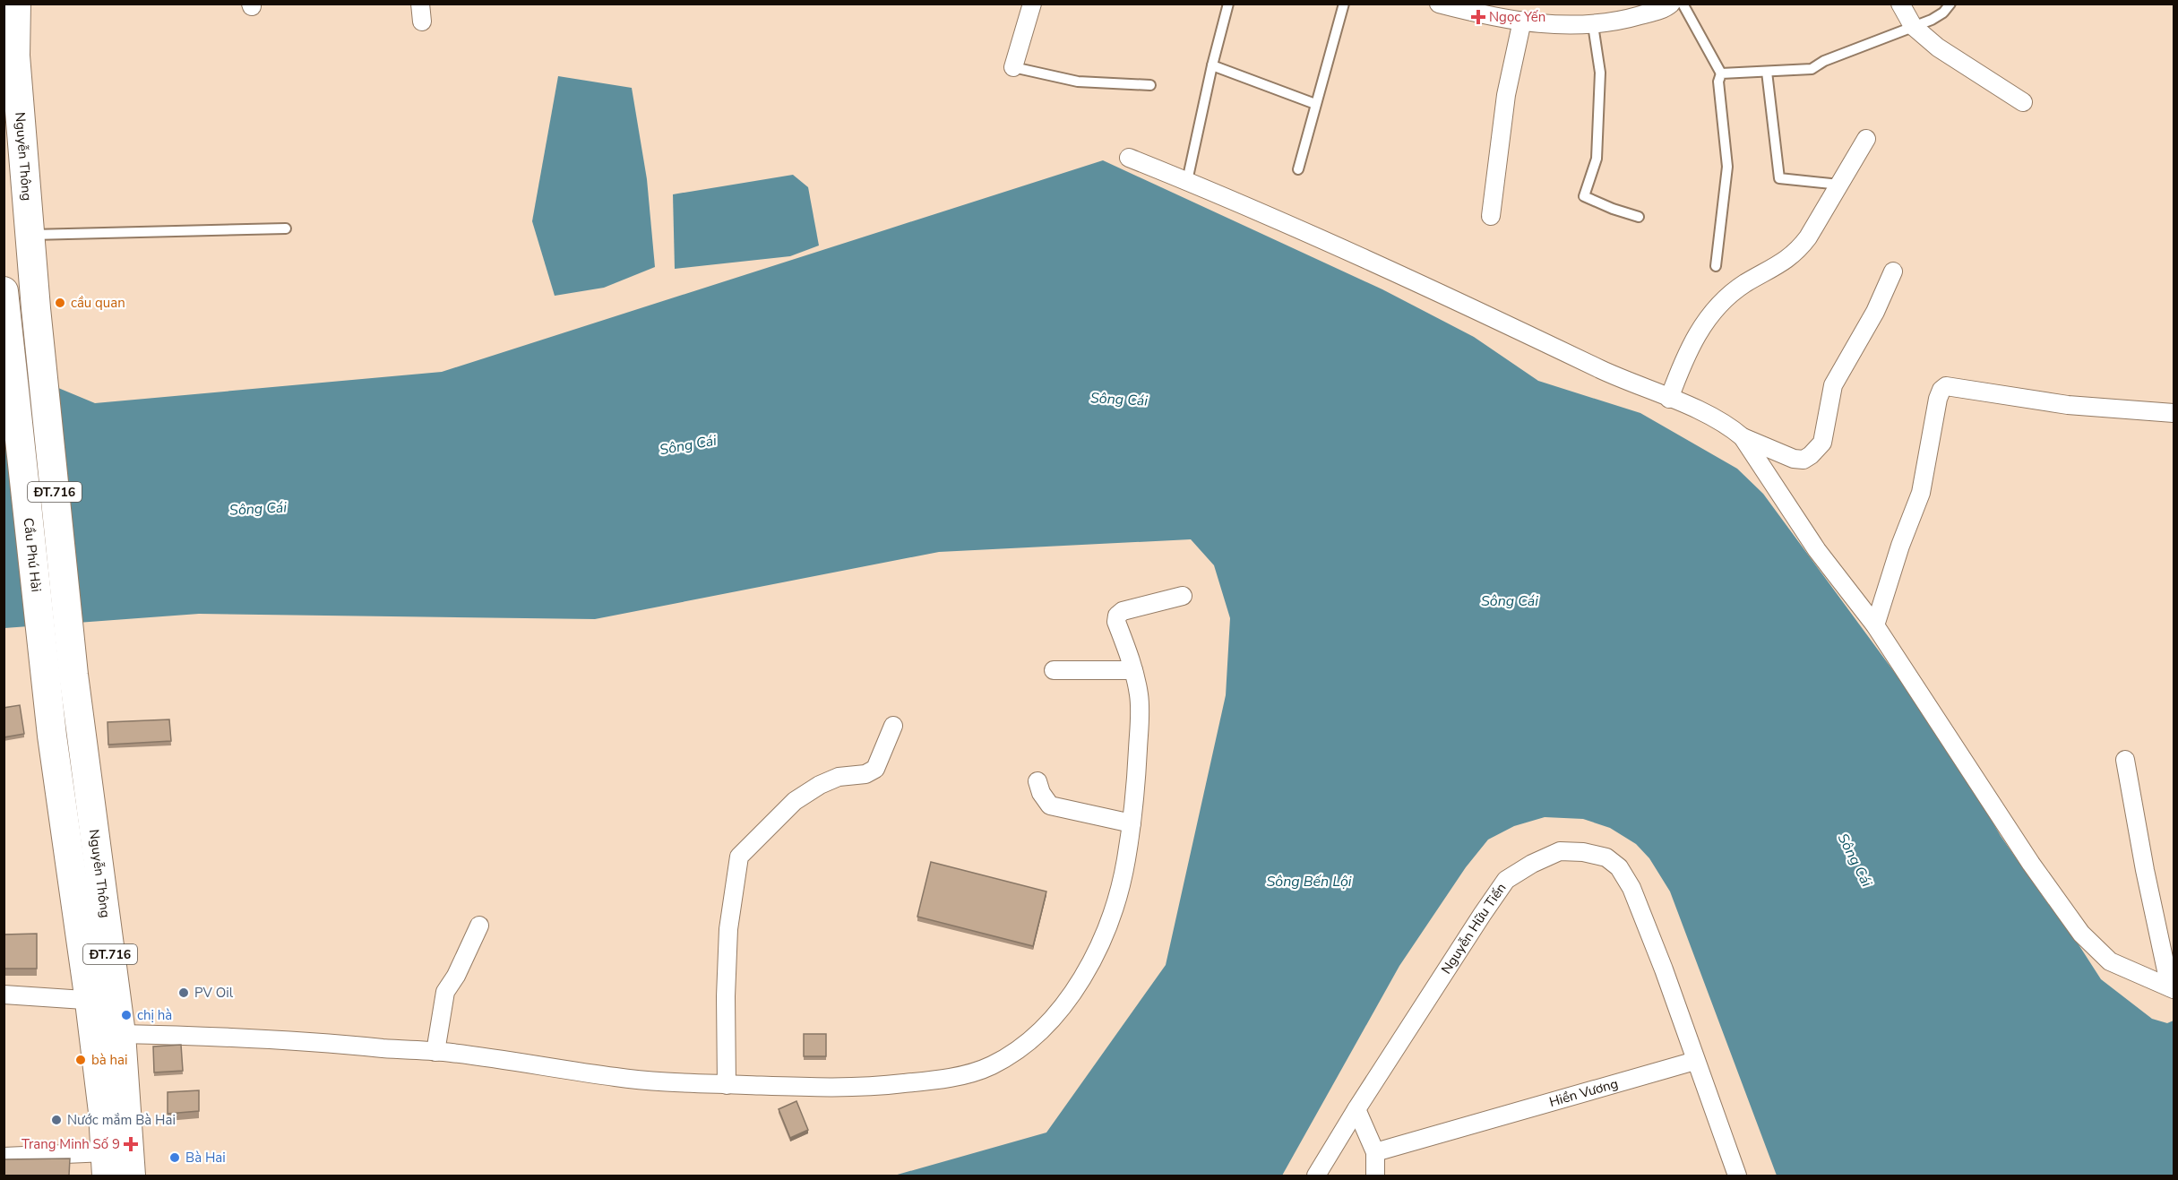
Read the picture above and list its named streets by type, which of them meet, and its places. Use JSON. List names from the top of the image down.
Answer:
{
  "streets": {
    "main road": ["Nguyễn Thông", "ĐT.716", "Cầu Phú Hài"],
    "street": ["Nguyễn Hữu Tiến", "Hiền Vương"]
  },
  "crossings": [
    ["Nguyễn Thông", "Cầu Phú Hài"],
    ["Nguyễn Hữu Tiến", "Hiền Vương"]
  ],
  "water": ["Sông Cái", "Sông Bến Lội"],
  "places": {
    "health": ["Ngọc Yến", "Trang Minh Số 9"],
    "other": [
      "cầu quan",
      "PV Oil",
      "chị hà",
      "bà hai",
      "Nước mắm Bà Hai",
      "Bà Hai"
    ]
  }
}
